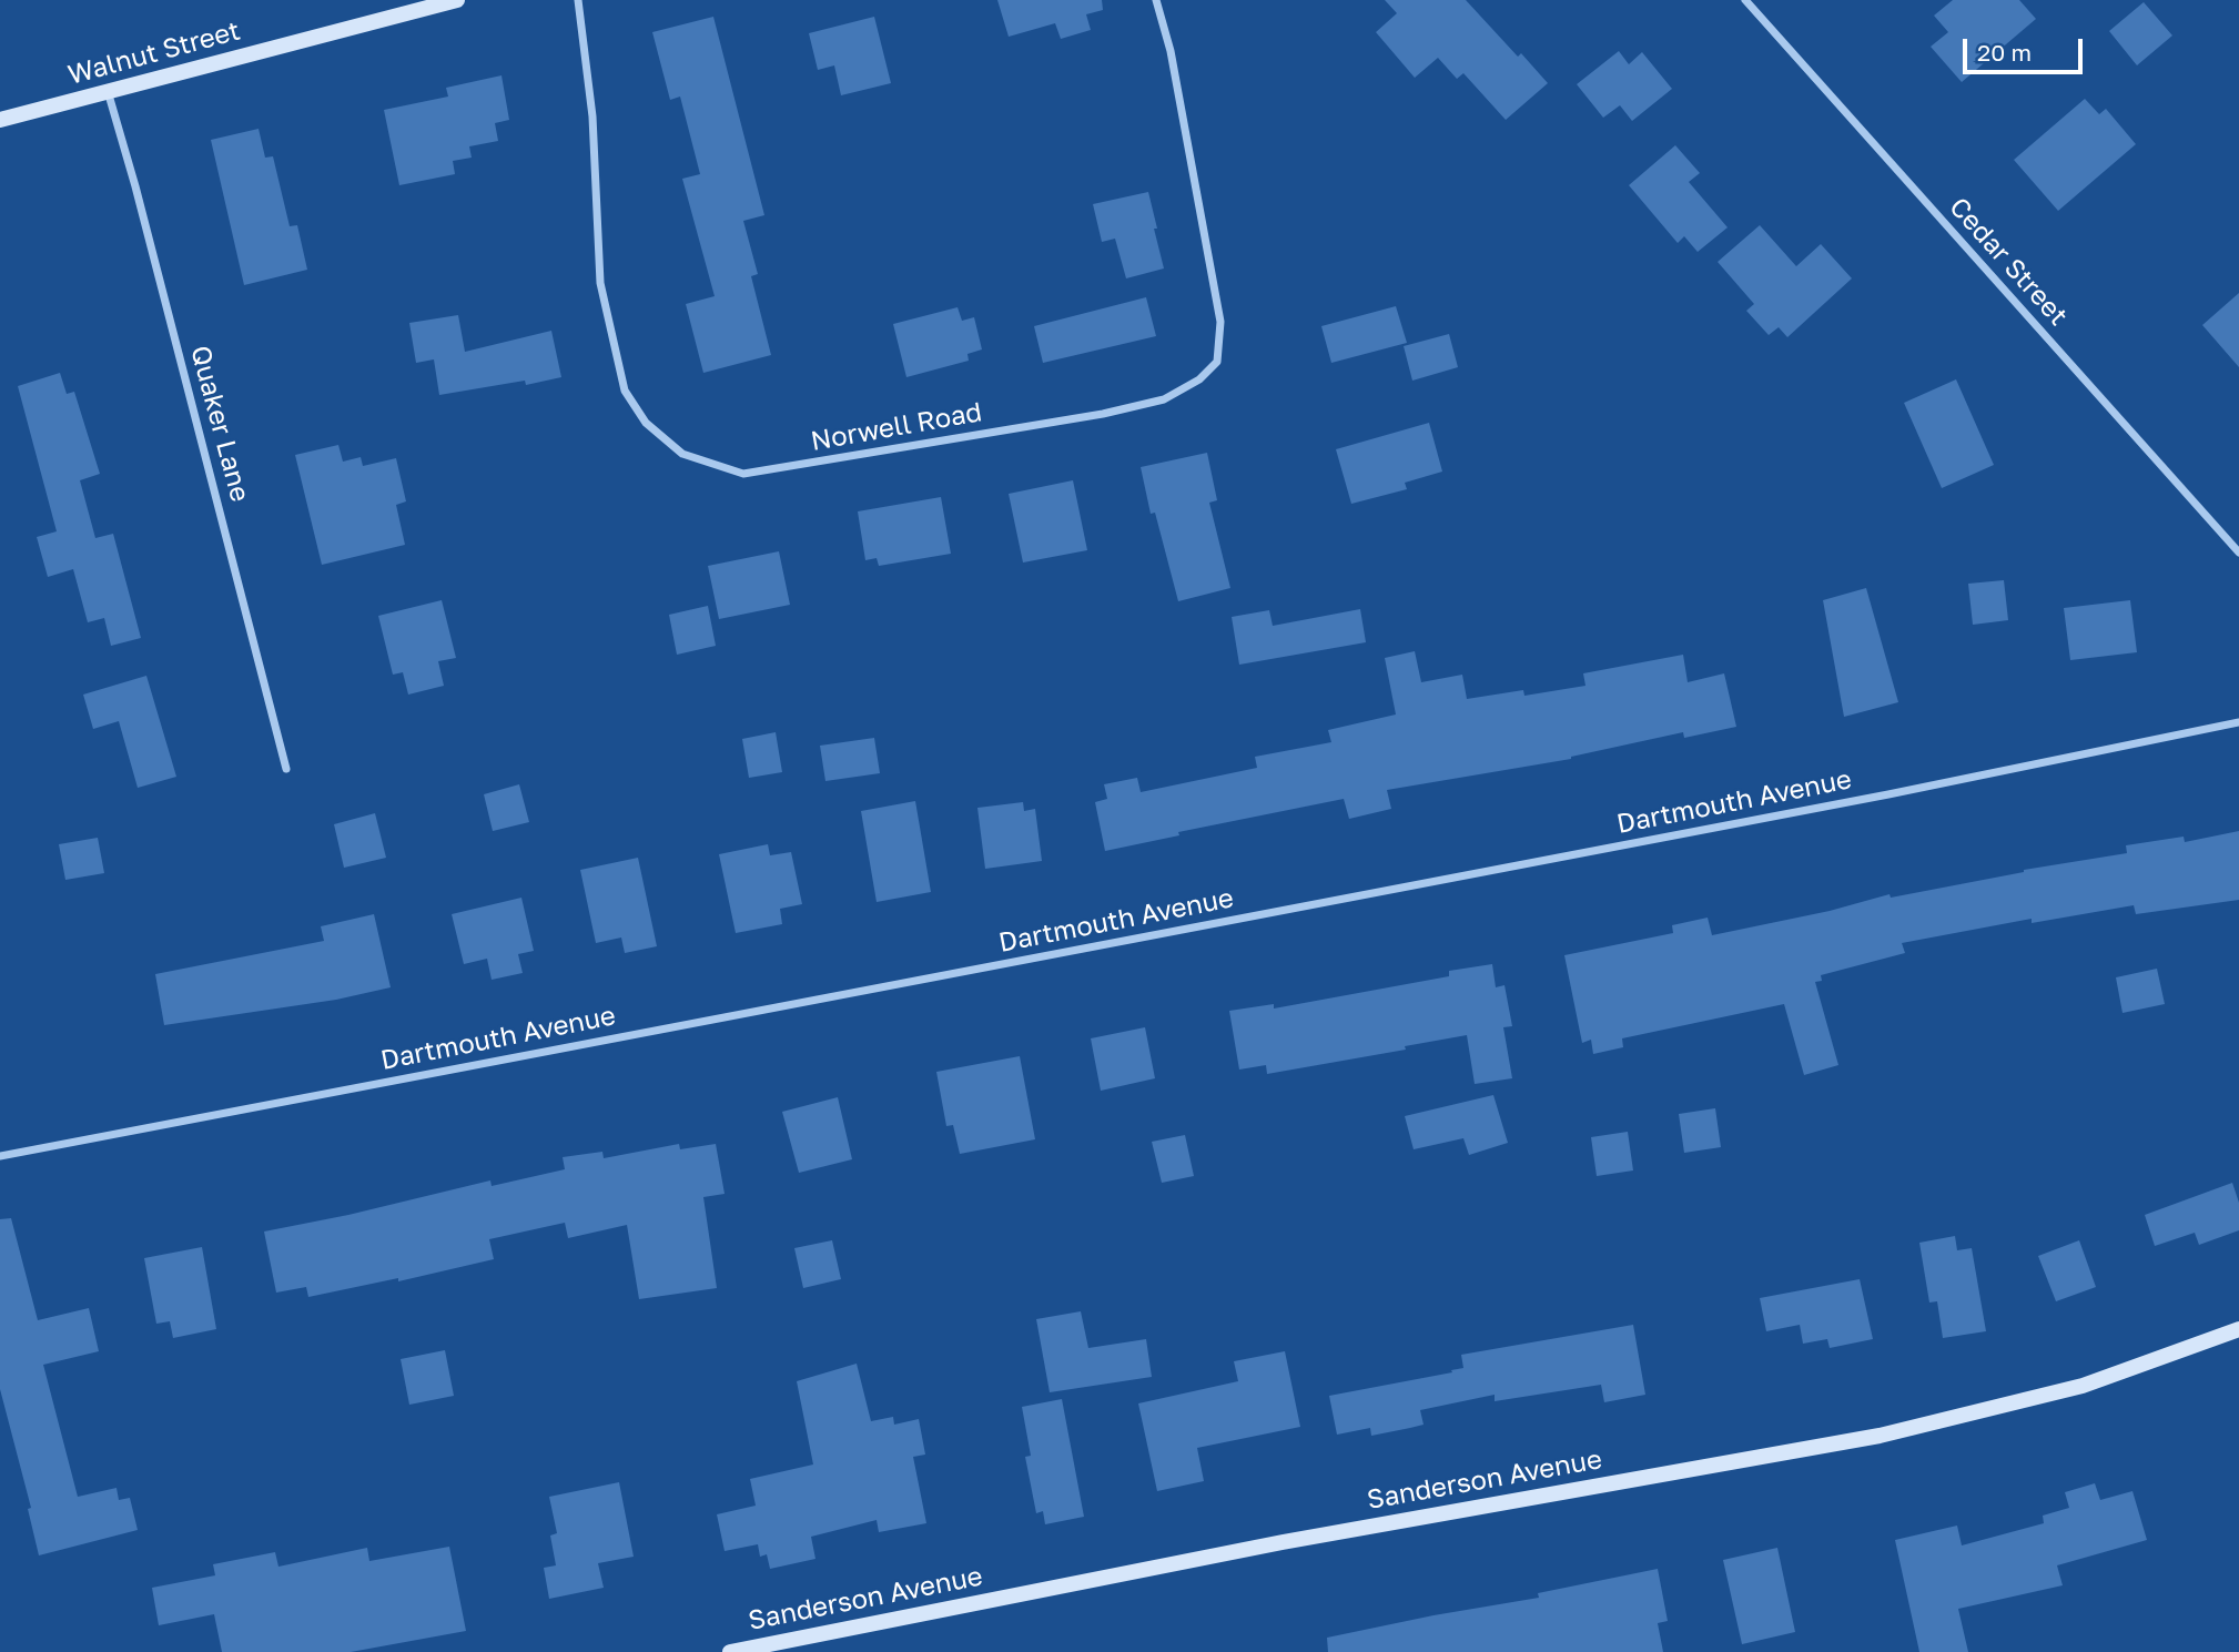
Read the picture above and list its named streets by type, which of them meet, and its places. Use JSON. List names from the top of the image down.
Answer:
{
  "streets": {
    "street": [
      "Walnut Street",
      "Cedar Street",
      "Quaker Lane",
      "Norwell Road",
      "Dartmouth Avenue",
      "Sanderson Avenue"
    ]
  },
  "crossings": [
    ["Walnut Street", "Quaker Lane"]
  ],
  "scale_bar": "20 m"
}
